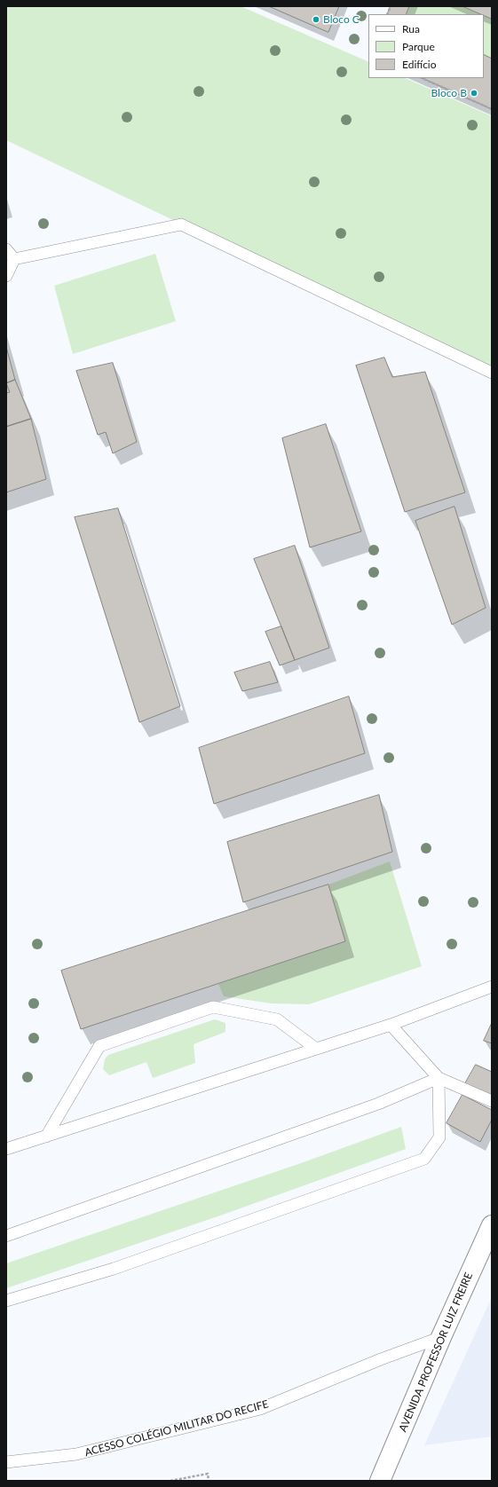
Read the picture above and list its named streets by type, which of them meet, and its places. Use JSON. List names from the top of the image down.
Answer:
{
  "streets": {
    "main road": ["AVENIDA PROFESSOR LUIZ FREIRE"],
    "lane": ["ACESSO COLÉGIO MILITAR DO RECIFE"]
  },
  "crossings": [
    ["AVENIDA PROFESSOR LUIZ FREIRE", "ACESSO COLÉGIO MILITAR DO RECIFE"]
  ],
  "places": ["Bloco C", "Bloco B"],
  "legend": ["Rua", "Parque", "Edifício"]
}
